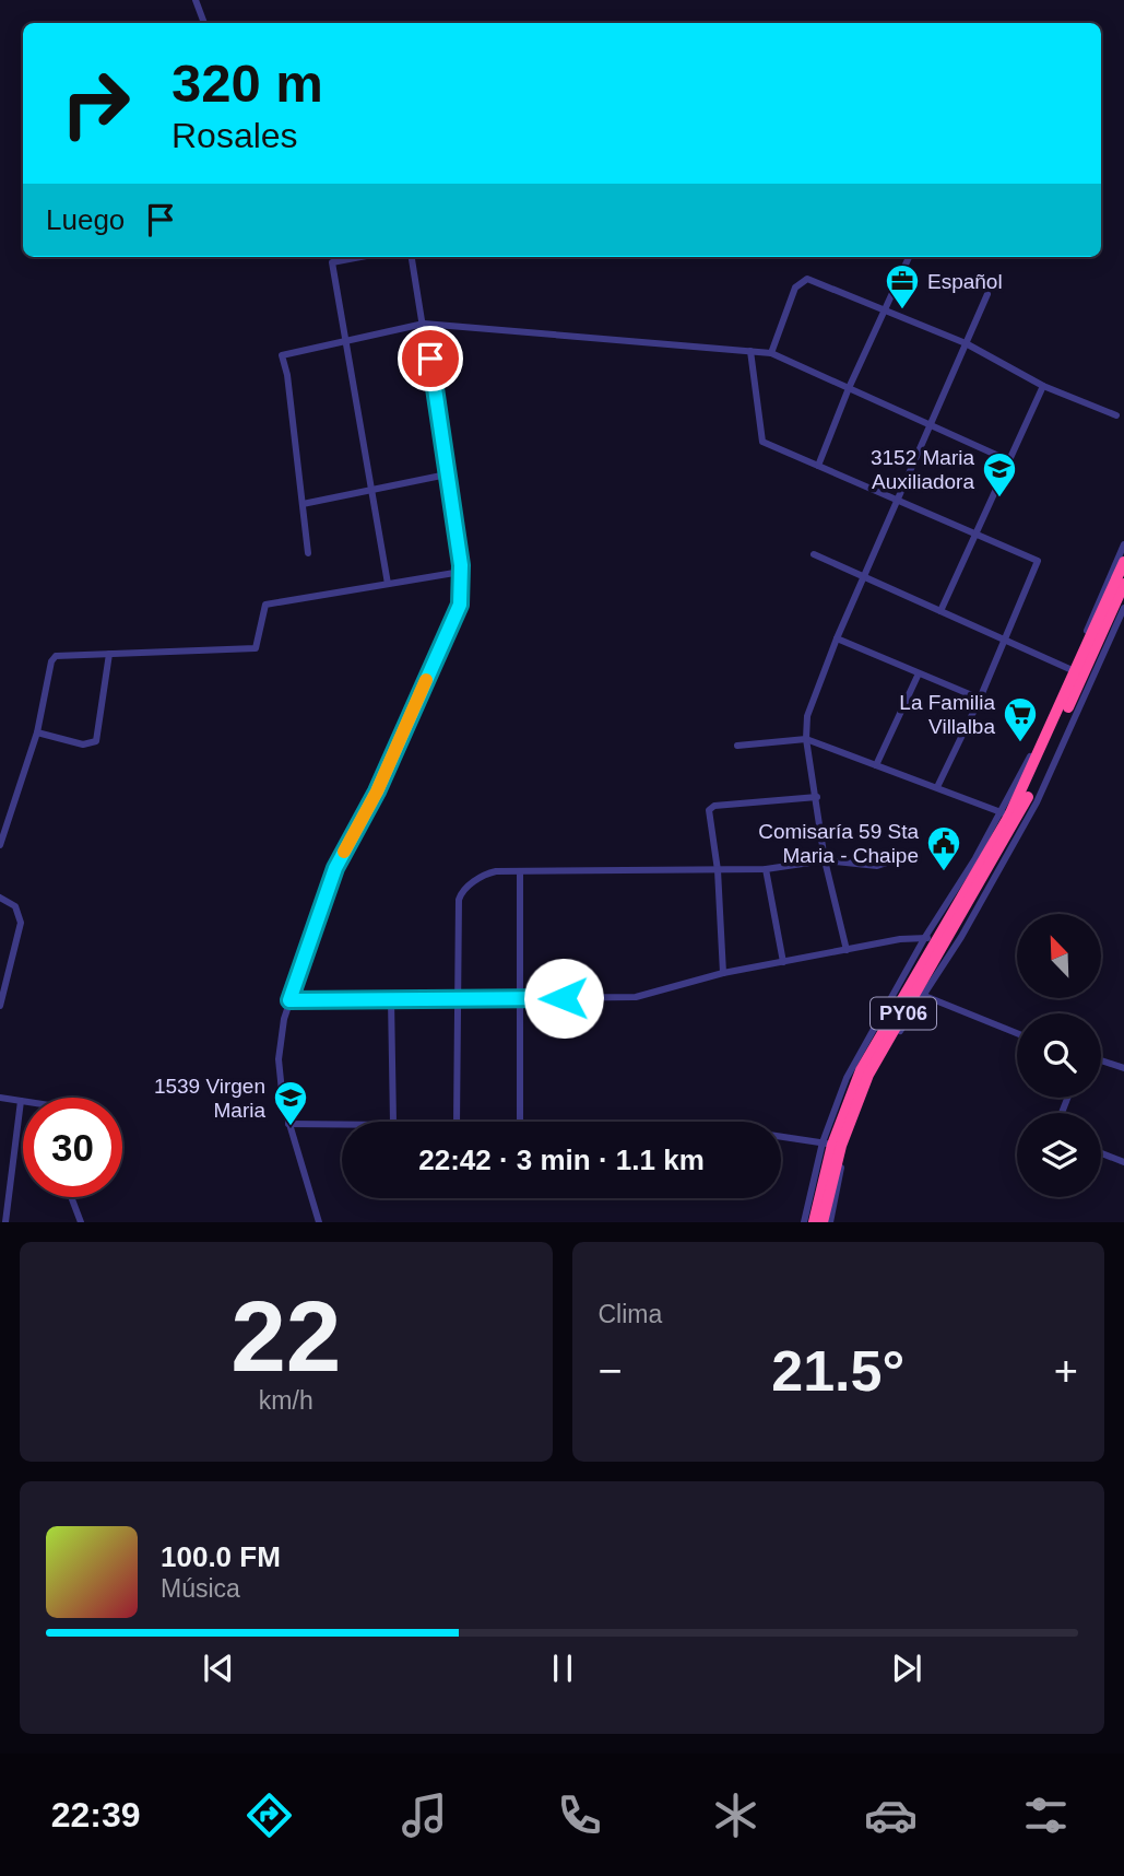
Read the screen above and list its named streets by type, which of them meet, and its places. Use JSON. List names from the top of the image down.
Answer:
{
  "streets": {
    "highway": ["PY06"]
  },
  "places": {
    "office": ["Español"],
    "school or university": ["3152 Maria Auxiliadora", "1539 Virgen Maria"],
    "supermarket": ["La Familia Villalba"],
    "public building": ["Comisaría 59 Sta Maria - Chaipe"]
  },
  "north": "top left",
  "page": {
    "turn": ["320 m", "Rosales"],
    "then": "Luego",
    "limit": "30",
    "trip": "22:42 · 3 min · 1.1 km",
    "tile": [
      ["22", "km/h"],
      "Clima"
    ],
    "heat": ["−", "21.5°", "+"],
    "song": ["100.0 FM", "Música"],
    "tabs": "22:39"
  }
}
